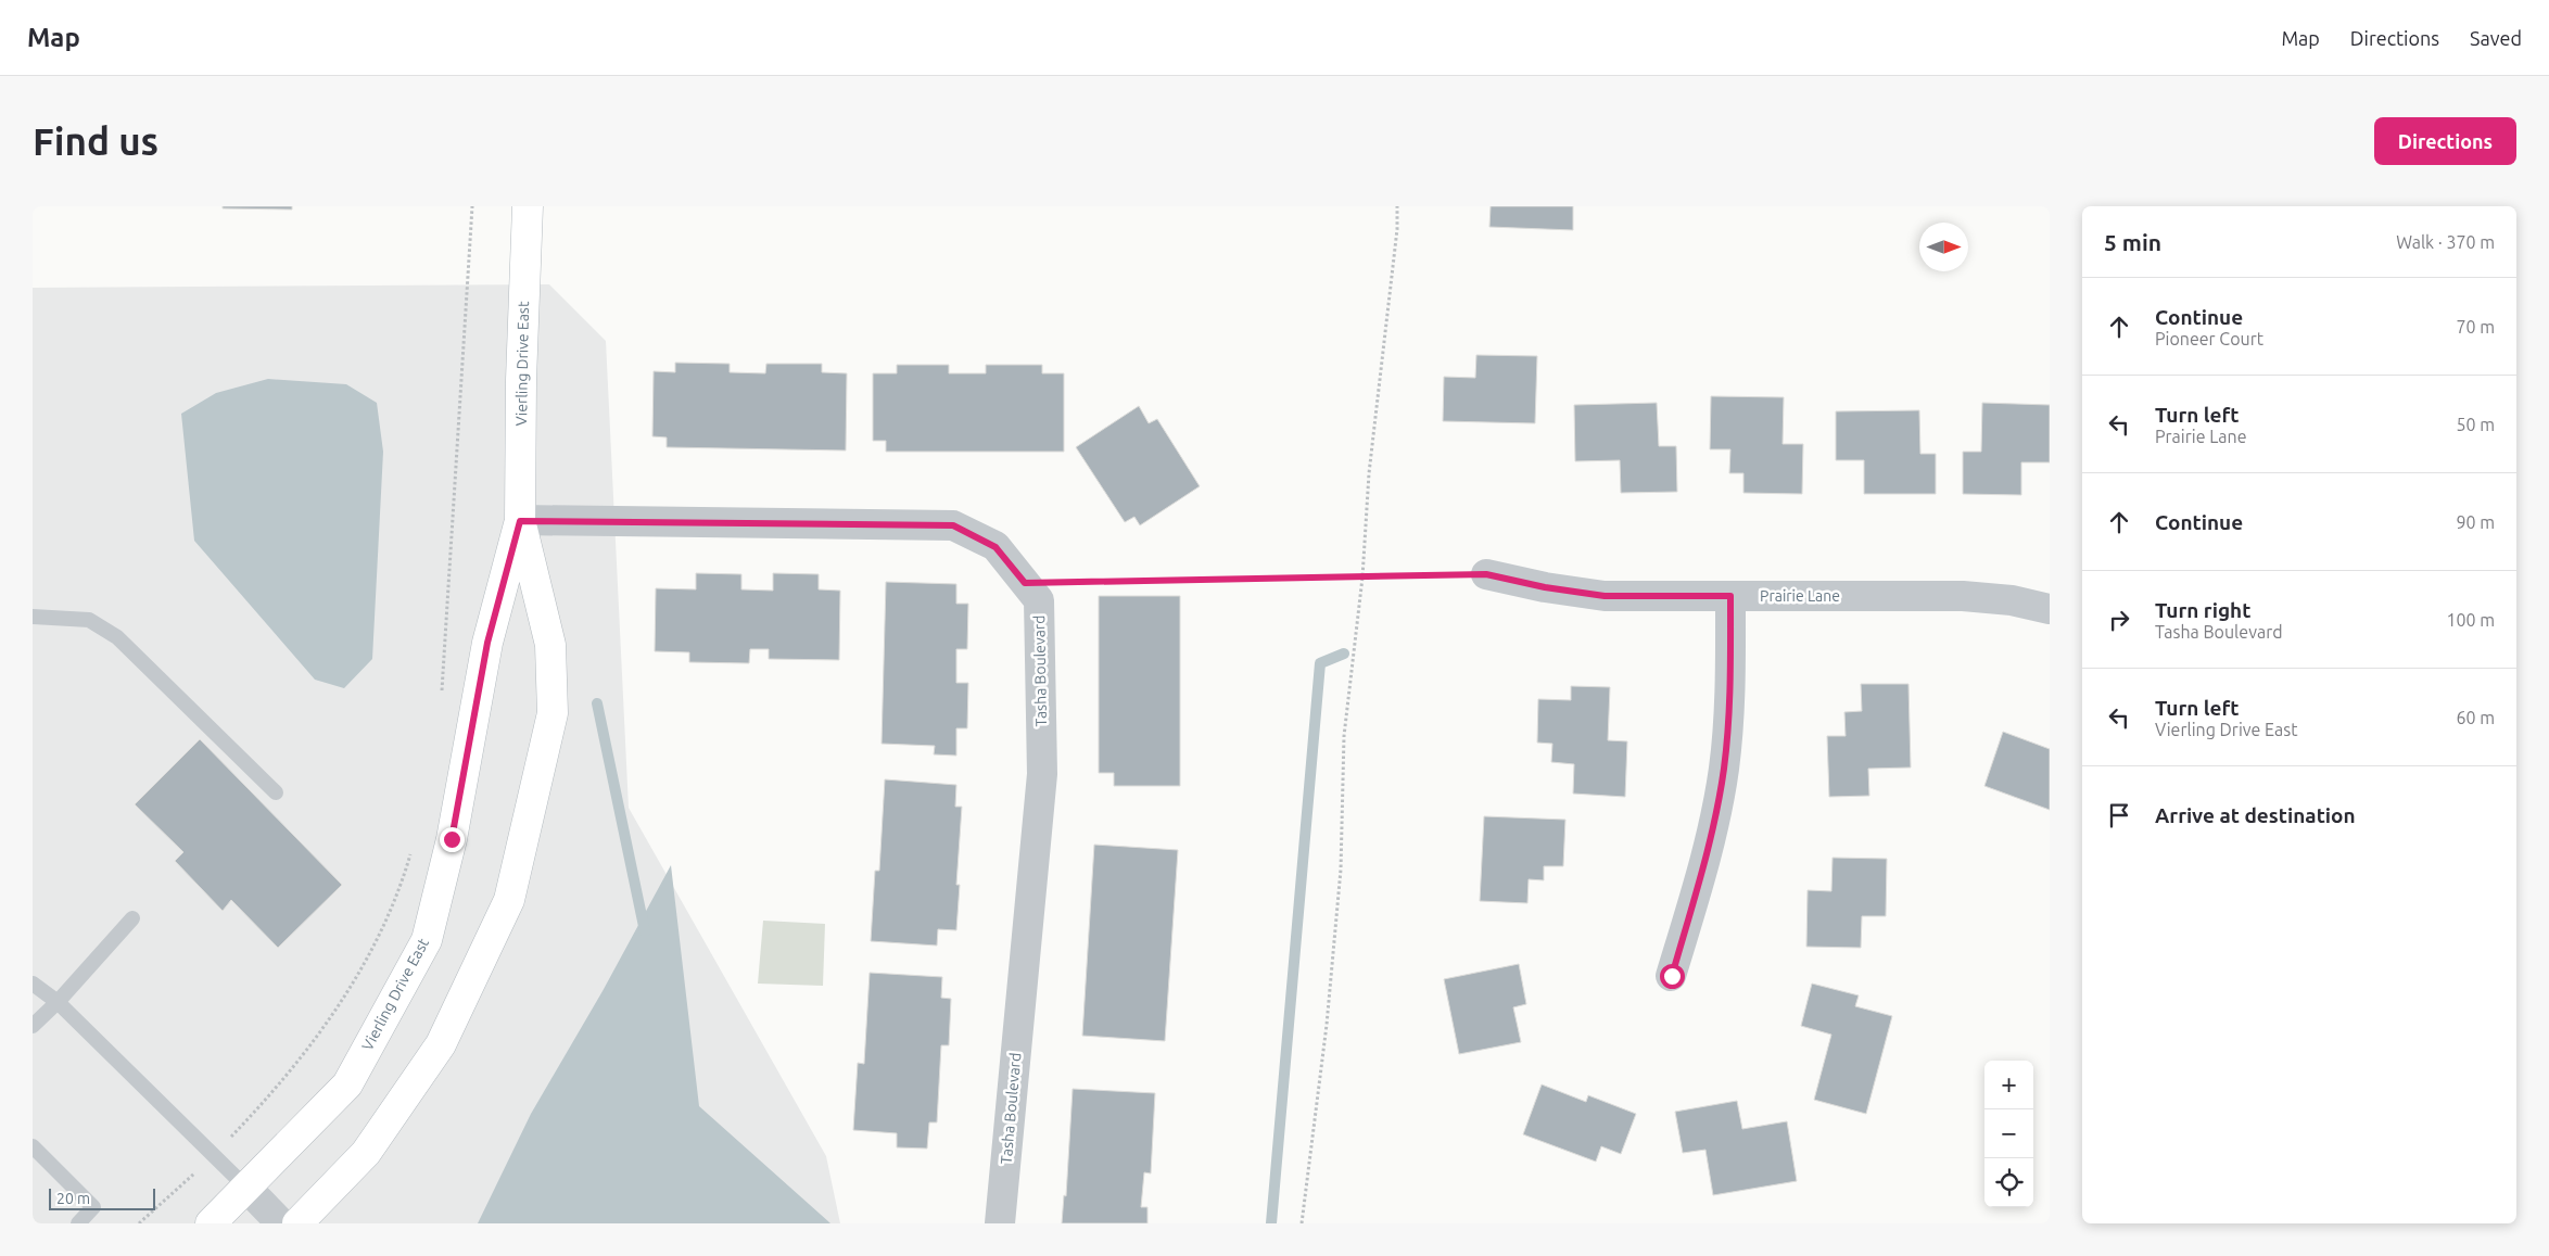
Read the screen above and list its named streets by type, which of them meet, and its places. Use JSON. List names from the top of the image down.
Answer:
{
  "streets": {
    "street": ["Vierling Drive East", "Prairie Lane", "Tasha Boulevard"]
  },
  "crossings": [
    ["Vierling Drive East", "Tasha Boulevard"]
  ],
  "scale_bar": "20 m",
  "north": "right",
  "page": {
    "header": "Map",
    "nav": ["Map", "Directions", "Saved"],
    "buttons": "Directions",
    "title": "Find us",
    "heading": ["5 min", "Walk · 370 m"],
    "list": [
      ["Continue", "Pioneer Court", "70 m"],
      ["Turn left", "Prairie Lane", "50 m"],
      ["Continue", "90 m"],
      ["Turn right", "Tasha Boulevard", "100 m"],
      ["Turn left", "Vierling Drive East", "60 m"],
      "Arrive at destination"
    ],
    "map_buttons": ["+", "−"],
    "scale": "20 m"
  }
}
